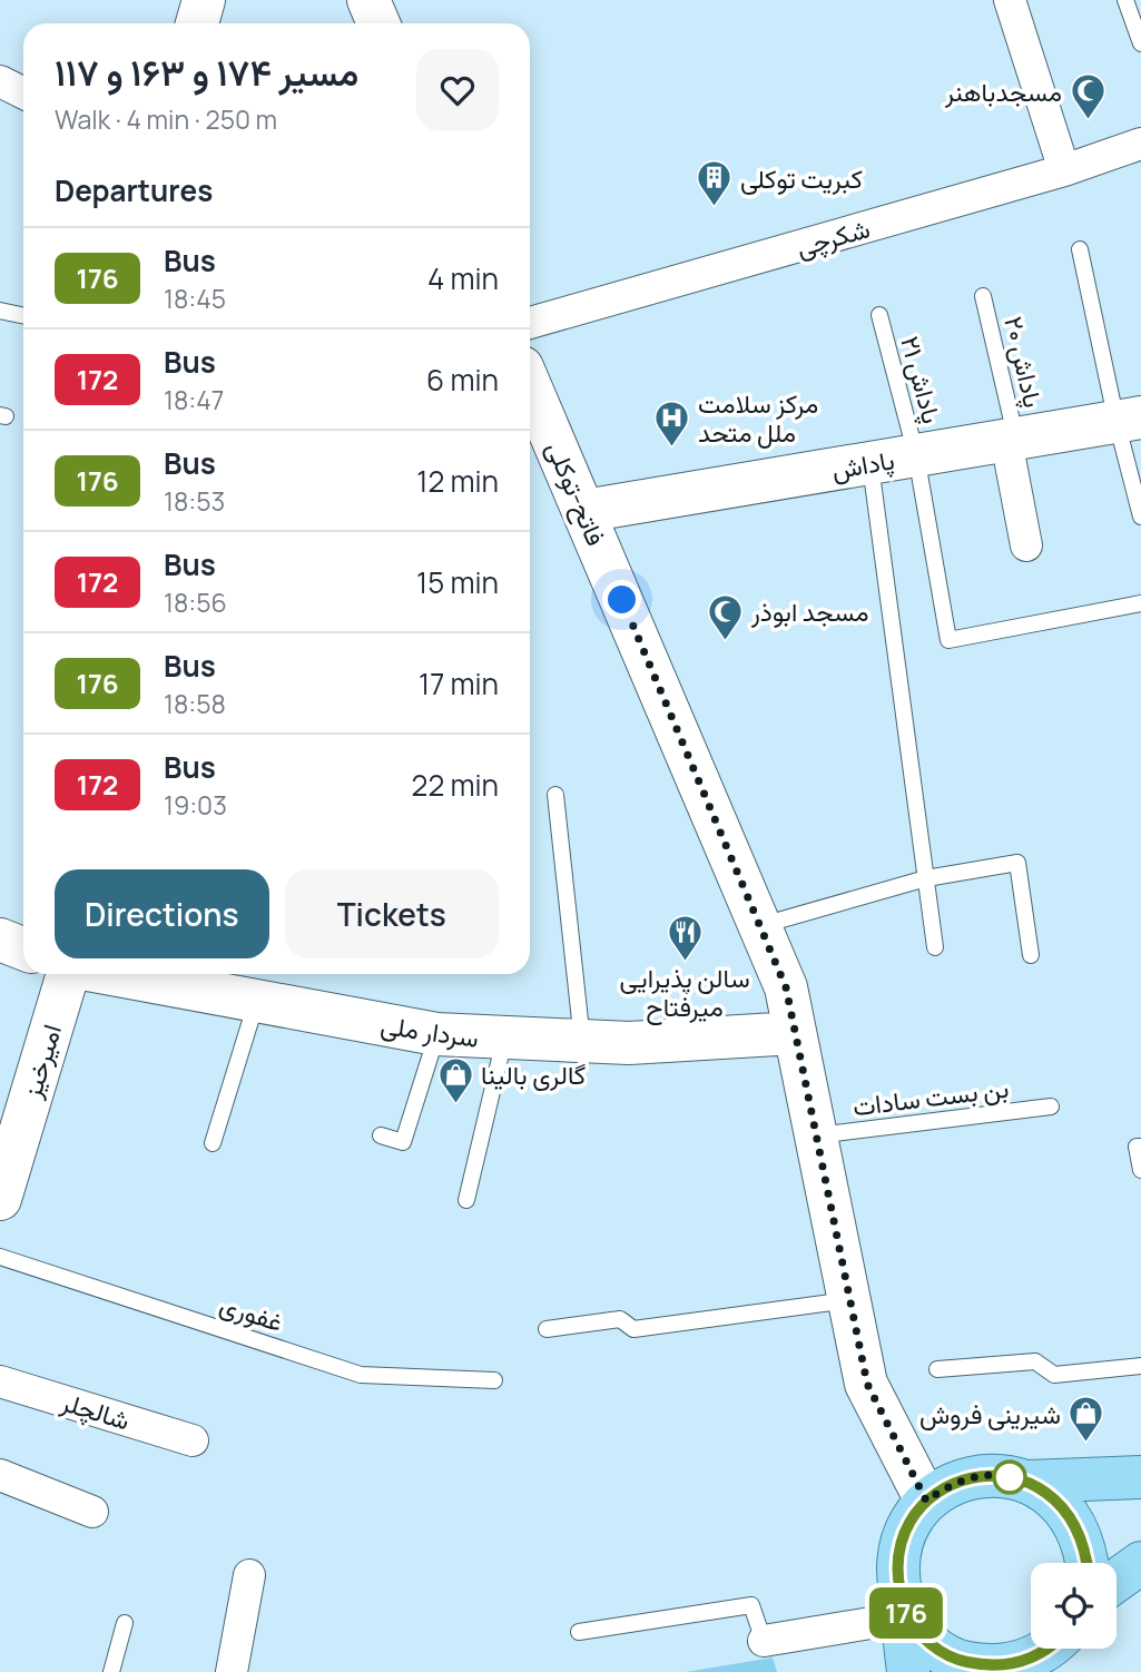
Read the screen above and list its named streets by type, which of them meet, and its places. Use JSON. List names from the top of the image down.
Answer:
{
  "streets": {
    "main road": [
      "پاداش",
      "فاتح-توکلی",
      "سردار ملی",
      "امیرخیز"
    ],
    "street": ["شکرچی", "شالچلر"],
    "lane": [
      "پاداش ۲۰",
      "پاداش ۲۱",
      "بن بست سادات",
      "غفوری"
    ]
  },
  "crossings": [
    ["پاداش ۲۰", "پاداش"],
    ["پاداش ۲۱", "پاداش"],
    ["پاداش", "فاتح-توکلی"],
    ["فاتح-توکلی", "سردار ملی"],
    ["فاتح-توکلی", "بن بست سادات"]
  ],
  "places": {
    "mosque": ["مسجدباهنر", "مسجد ابوذر"],
    "building": ["کبریت توکلی"],
    "hospital": ["مرکز سلامت ملل متحد"],
    "restaurant": ["سالن پذیرایی میرفتاح"],
    "shop": ["گالری بالینا", "شیرینی فروش"]
  },
  "lines": ["bus line 176"],
  "page": {
    "on_map": "176",
    "heading": [
      ["مسیر ۱۷۴ و ۱۶۳ و ۱۱۷", "Walk · 4 min · 250 m"],
      "Departures"
    ],
    "list": [
      {
        "mark": "176",
        "name": "Bus",
        "note": "18:45",
        "value": "4 min"
      },
      {
        "mark": "172",
        "name": "Bus",
        "note": "18:47",
        "value": "6 min"
      },
      {
        "mark": "176",
        "name": "Bus",
        "note": "18:53",
        "value": "12 min"
      },
      {
        "mark": "172",
        "name": "Bus",
        "note": "18:56",
        "value": "15 min"
      },
      {
        "mark": "176",
        "name": "Bus",
        "note": "18:58",
        "value": "17 min"
      },
      {
        "mark": "172",
        "name": "Bus",
        "note": "19:03",
        "value": "22 min"
      }
    ],
    "buttons": ["Directions", "Tickets"]
  }
}
